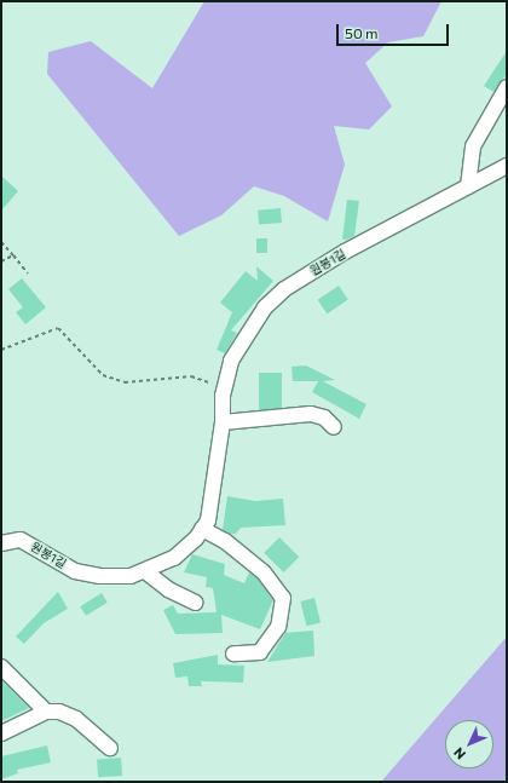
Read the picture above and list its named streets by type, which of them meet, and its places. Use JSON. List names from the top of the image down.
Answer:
{
  "streets": {
    "street": ["원봉1길"]
  },
  "scale_bar": "50 m",
  "north": "bottom left"
}
